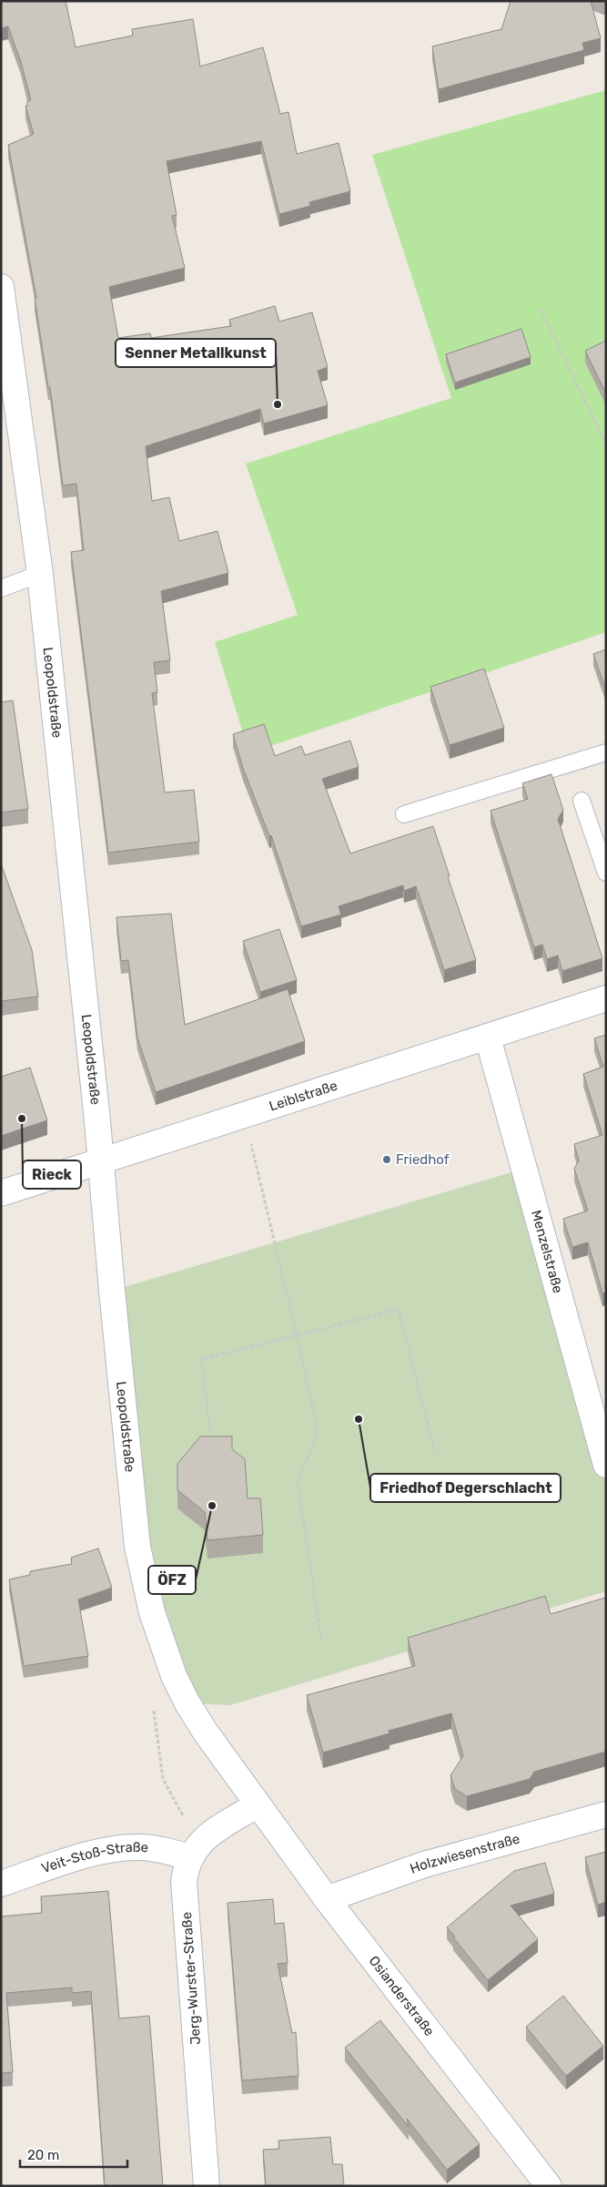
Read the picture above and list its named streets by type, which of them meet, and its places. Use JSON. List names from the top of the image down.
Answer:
{
  "streets": {
    "street": [
      "Leopoldstraße",
      "Leiblstraße",
      "Menzelstraße",
      "Holzwiesenstraße",
      "Veit-Stoß-Straße",
      "Jerg-Wurster-Straße",
      "Osianderstraße"
    ]
  },
  "crossings": [
    ["Leopoldstraße", "Leiblstraße"],
    ["Leopoldstraße", "Osianderstraße"],
    ["Leiblstraße", "Menzelstraße"],
    ["Holzwiesenstraße", "Osianderstraße"],
    ["Veit-Stoß-Straße", "Jerg-Wurster-Straße"]
  ],
  "places": [
    "Senner Metallkunst",
    "Rieck",
    "Friedhof",
    "Friedhof Degerschlacht",
    "ÖFZ"
  ],
  "scale_bar": "20 m"
}
